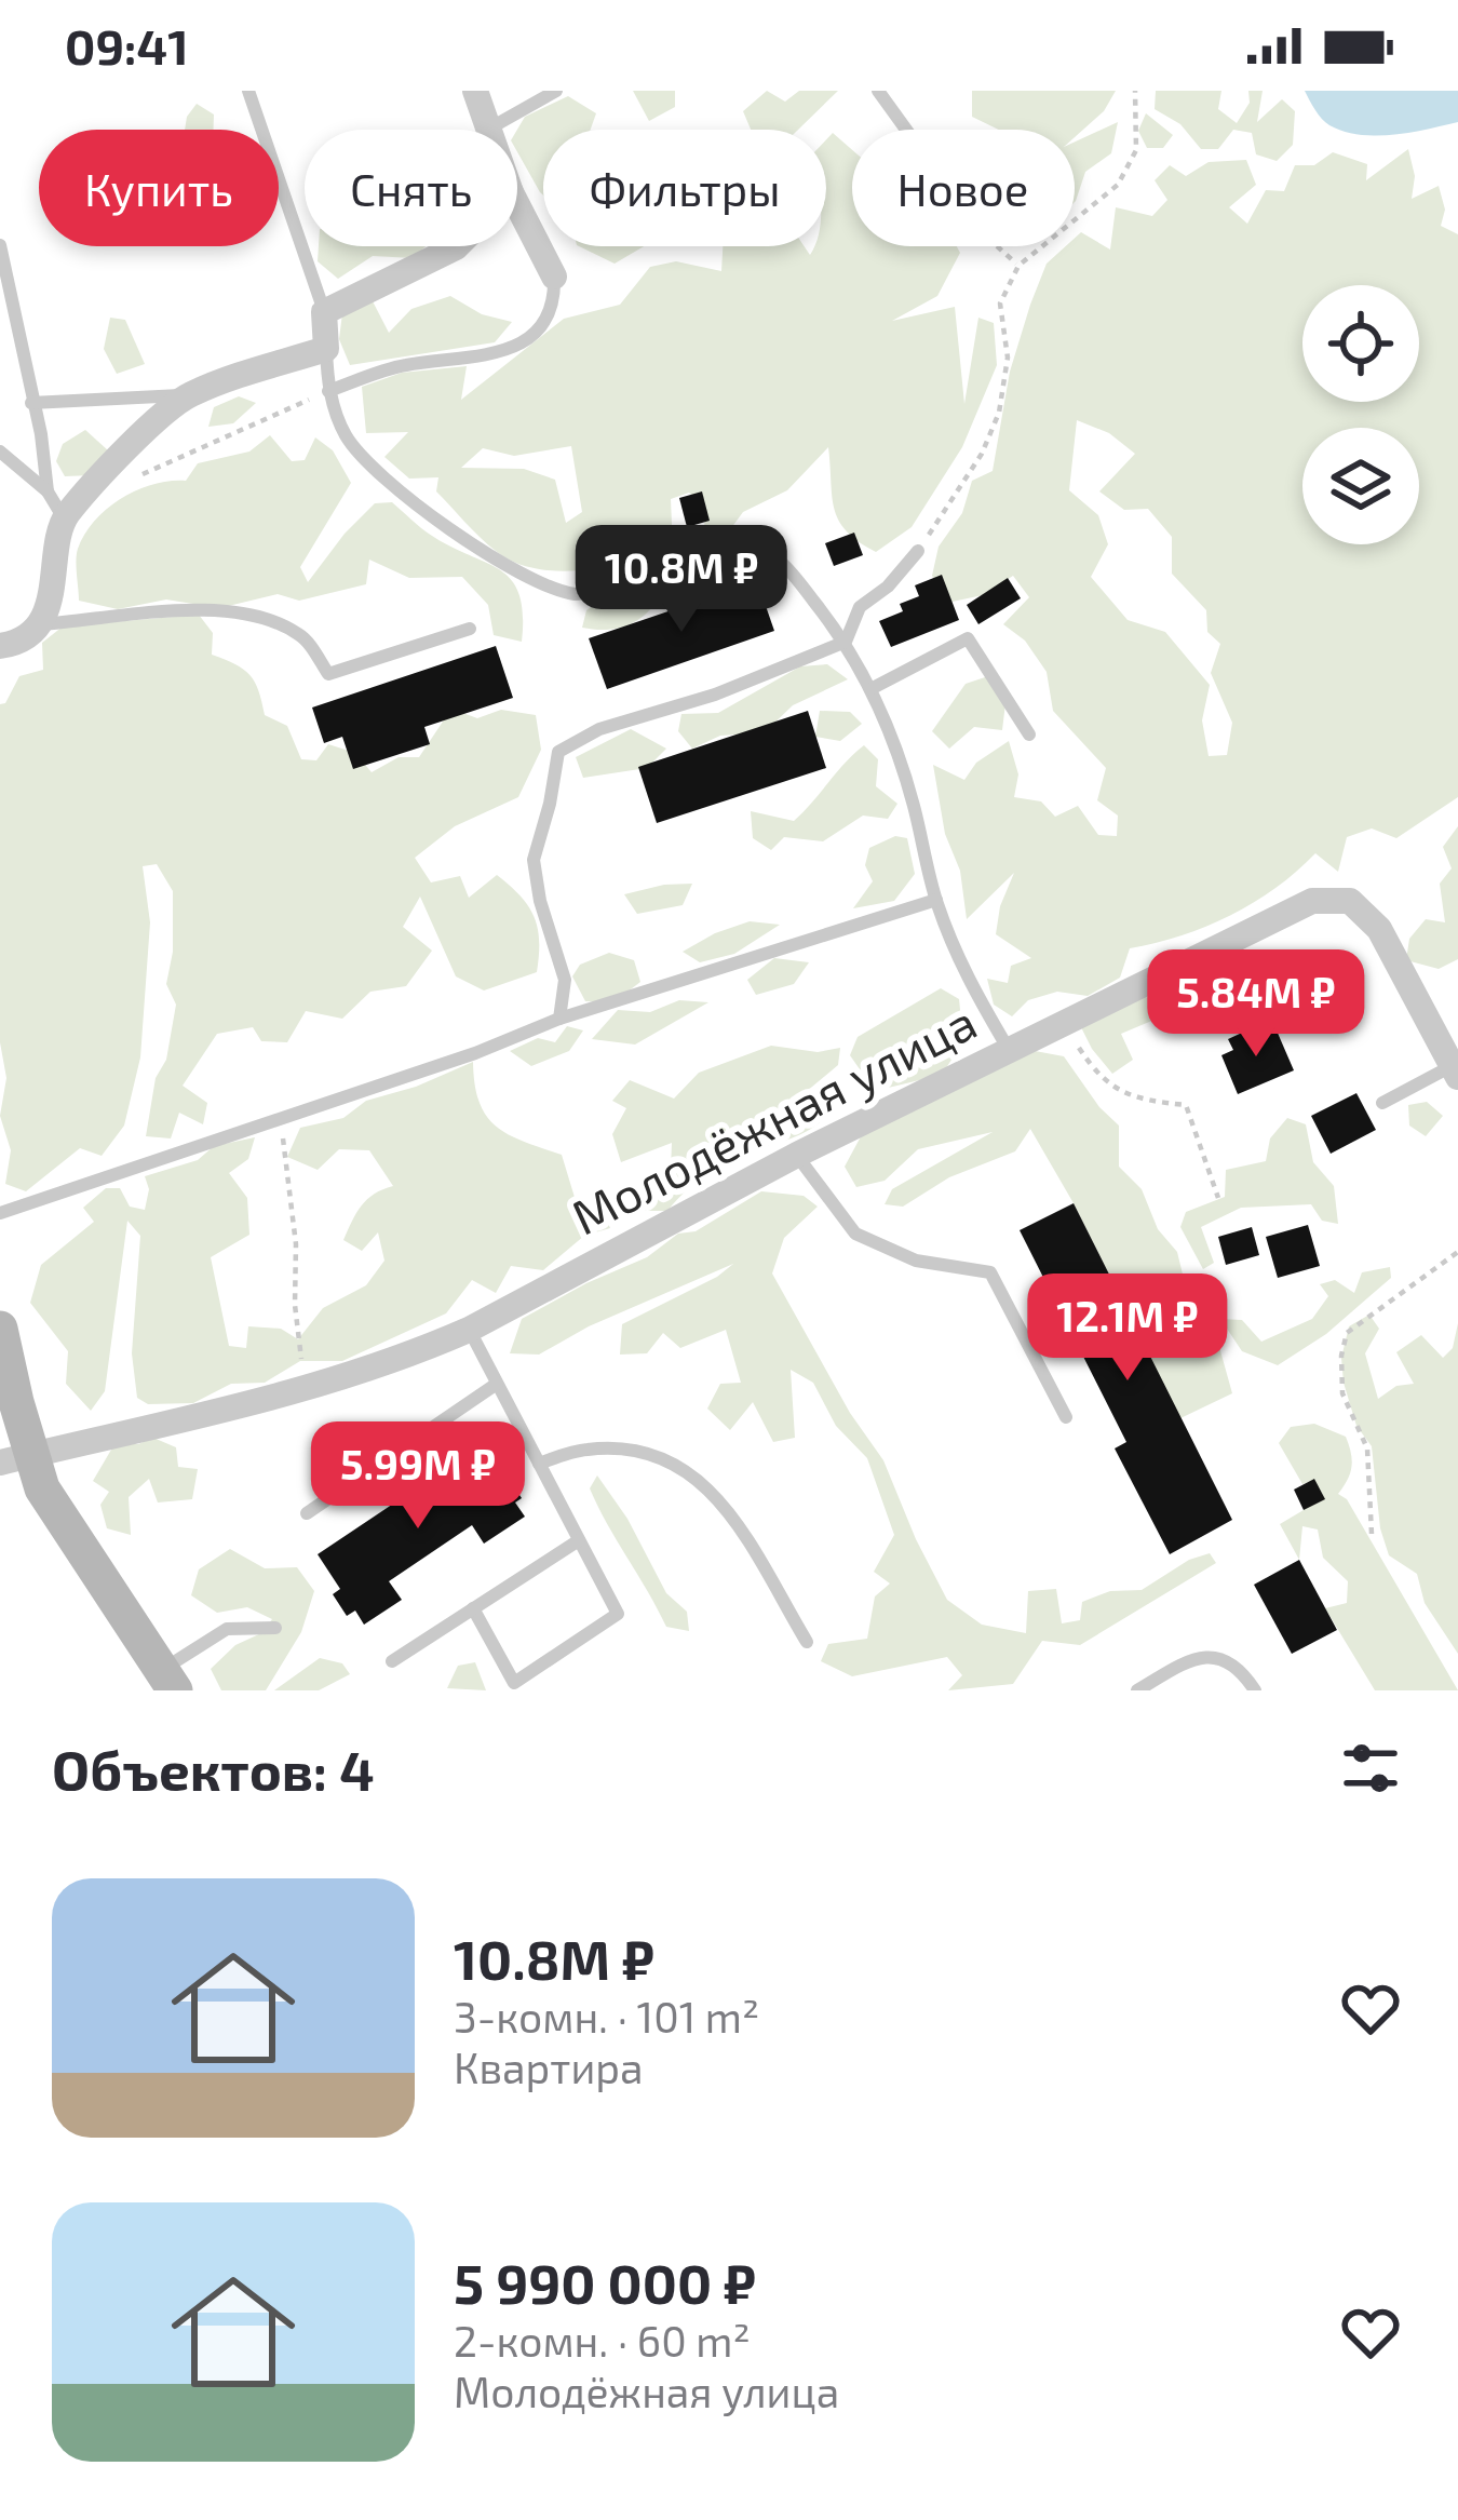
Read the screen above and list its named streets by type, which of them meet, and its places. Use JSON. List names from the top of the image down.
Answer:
{
  "streets": {
    "street": ["Молодёжная улица"]
  },
  "page": {
    "status": "09:41",
    "chip": [
      "Купить",
      "Снять",
      "Фильтры",
      "Новое"
    ],
    "price": [
      "10.8M ₽",
      "5.84M ₽",
      "12.1M ₽",
      "5.99M ₽"
    ],
    "heading": "Объектов: 4",
    "list": [
      {
        "name": "10.8M ₽",
        "note": "3-комн. · 101 m² · Квартира"
      },
      {
        "name": "5 990 000 ₽",
        "note": "2-комн. · 60 m² · Молодёжная улица"
      }
    ]
  }
}
